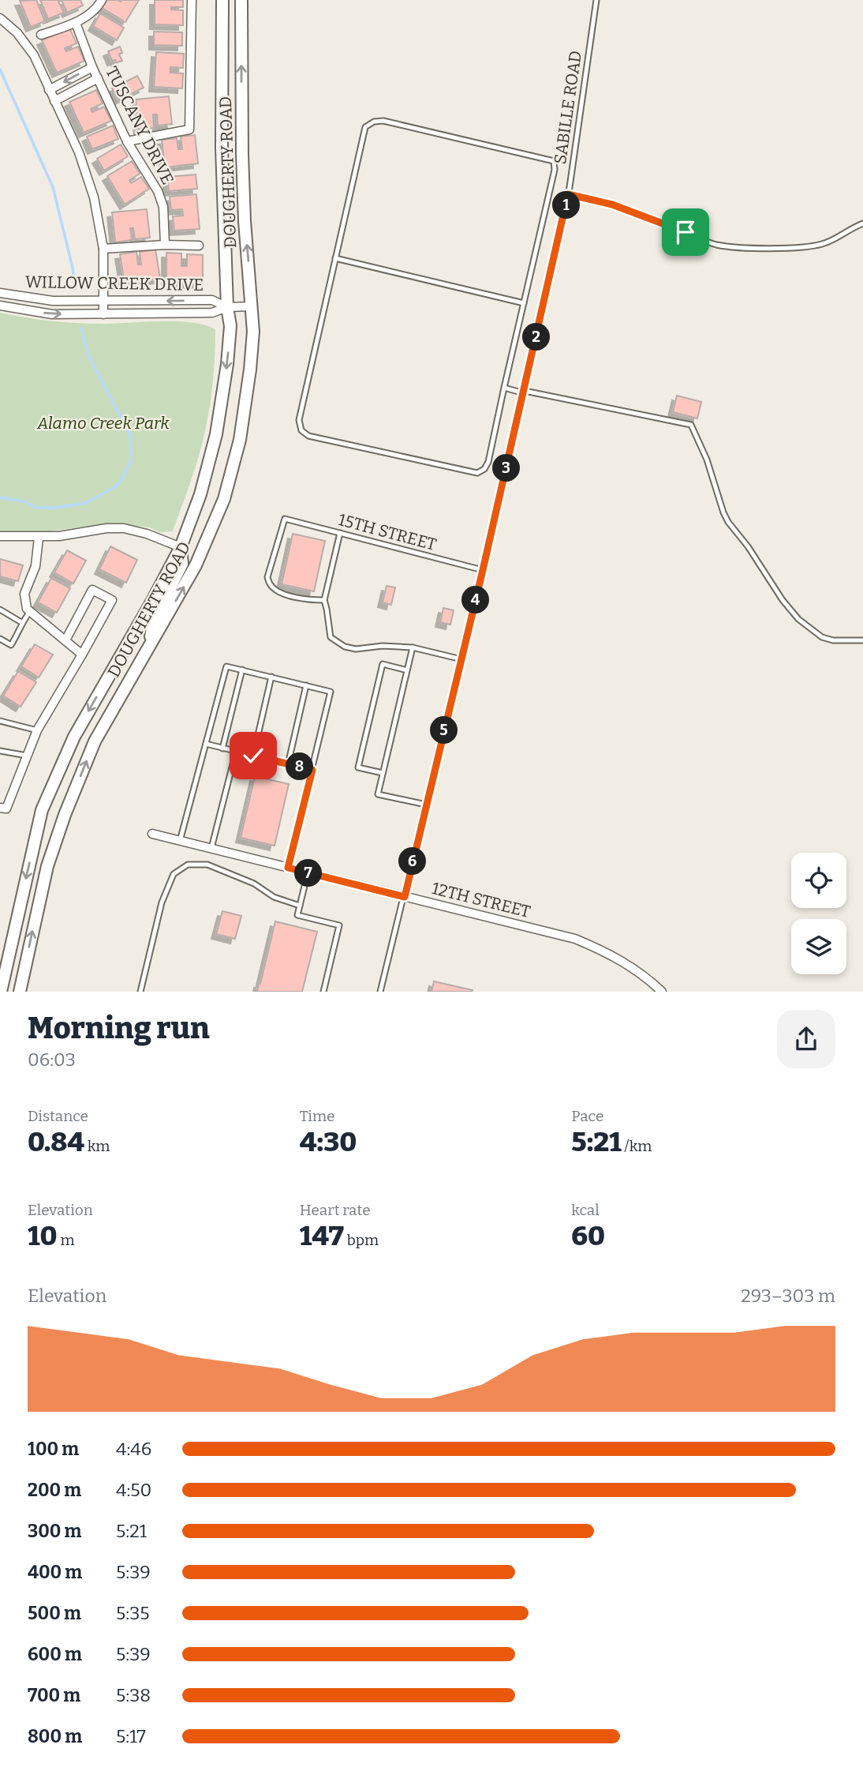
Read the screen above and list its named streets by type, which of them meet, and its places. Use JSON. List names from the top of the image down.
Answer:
{
  "streets": {
    "main road": ["DOUGHERTY ROAD"],
    "street": ["TUSCANY DRIVE", "WILLOW CREEK DRIVE", "12TH STREET"],
    "lane": ["SABILLE ROAD", "15TH STREET"]
  },
  "crossings": [
    ["SABILLE ROAD", "15TH STREET"],
    ["SABILLE ROAD", "12TH STREET"],
    ["DOUGHERTY ROAD", "WILLOW CREEK DRIVE"]
  ],
  "parks": ["Alamo Creek Park"],
  "page": {
    "pins": [
      "1",
      "2",
      "3",
      "4",
      "5",
      "8",
      "6",
      "7"
    ],
    "heading": ["Morning run", "06:03"],
    "stats": [
      ["Distance", "0.84 km"],
      ["Time", "4:30"],
      ["Pace", "5:21 /km"],
      ["Elevation", "10 m"],
      ["Heart rate", "147 bpm"],
      ["kcal", "60"]
    ],
    "chart": ["Elevation", "293–303 m"],
    "list": [
      {
        "name": "100 m",
        "note": "4:46"
      },
      {
        "name": "200 m",
        "note": "4:50"
      },
      {
        "name": "300 m",
        "note": "5:21"
      },
      {
        "name": "400 m",
        "note": "5:39"
      },
      {
        "name": "500 m",
        "note": "5:35"
      },
      {
        "name": "600 m",
        "note": "5:39"
      },
      {
        "name": "700 m",
        "note": "5:38"
      },
      {
        "name": "800 m",
        "note": "5:17"
      }
    ]
  }
}
